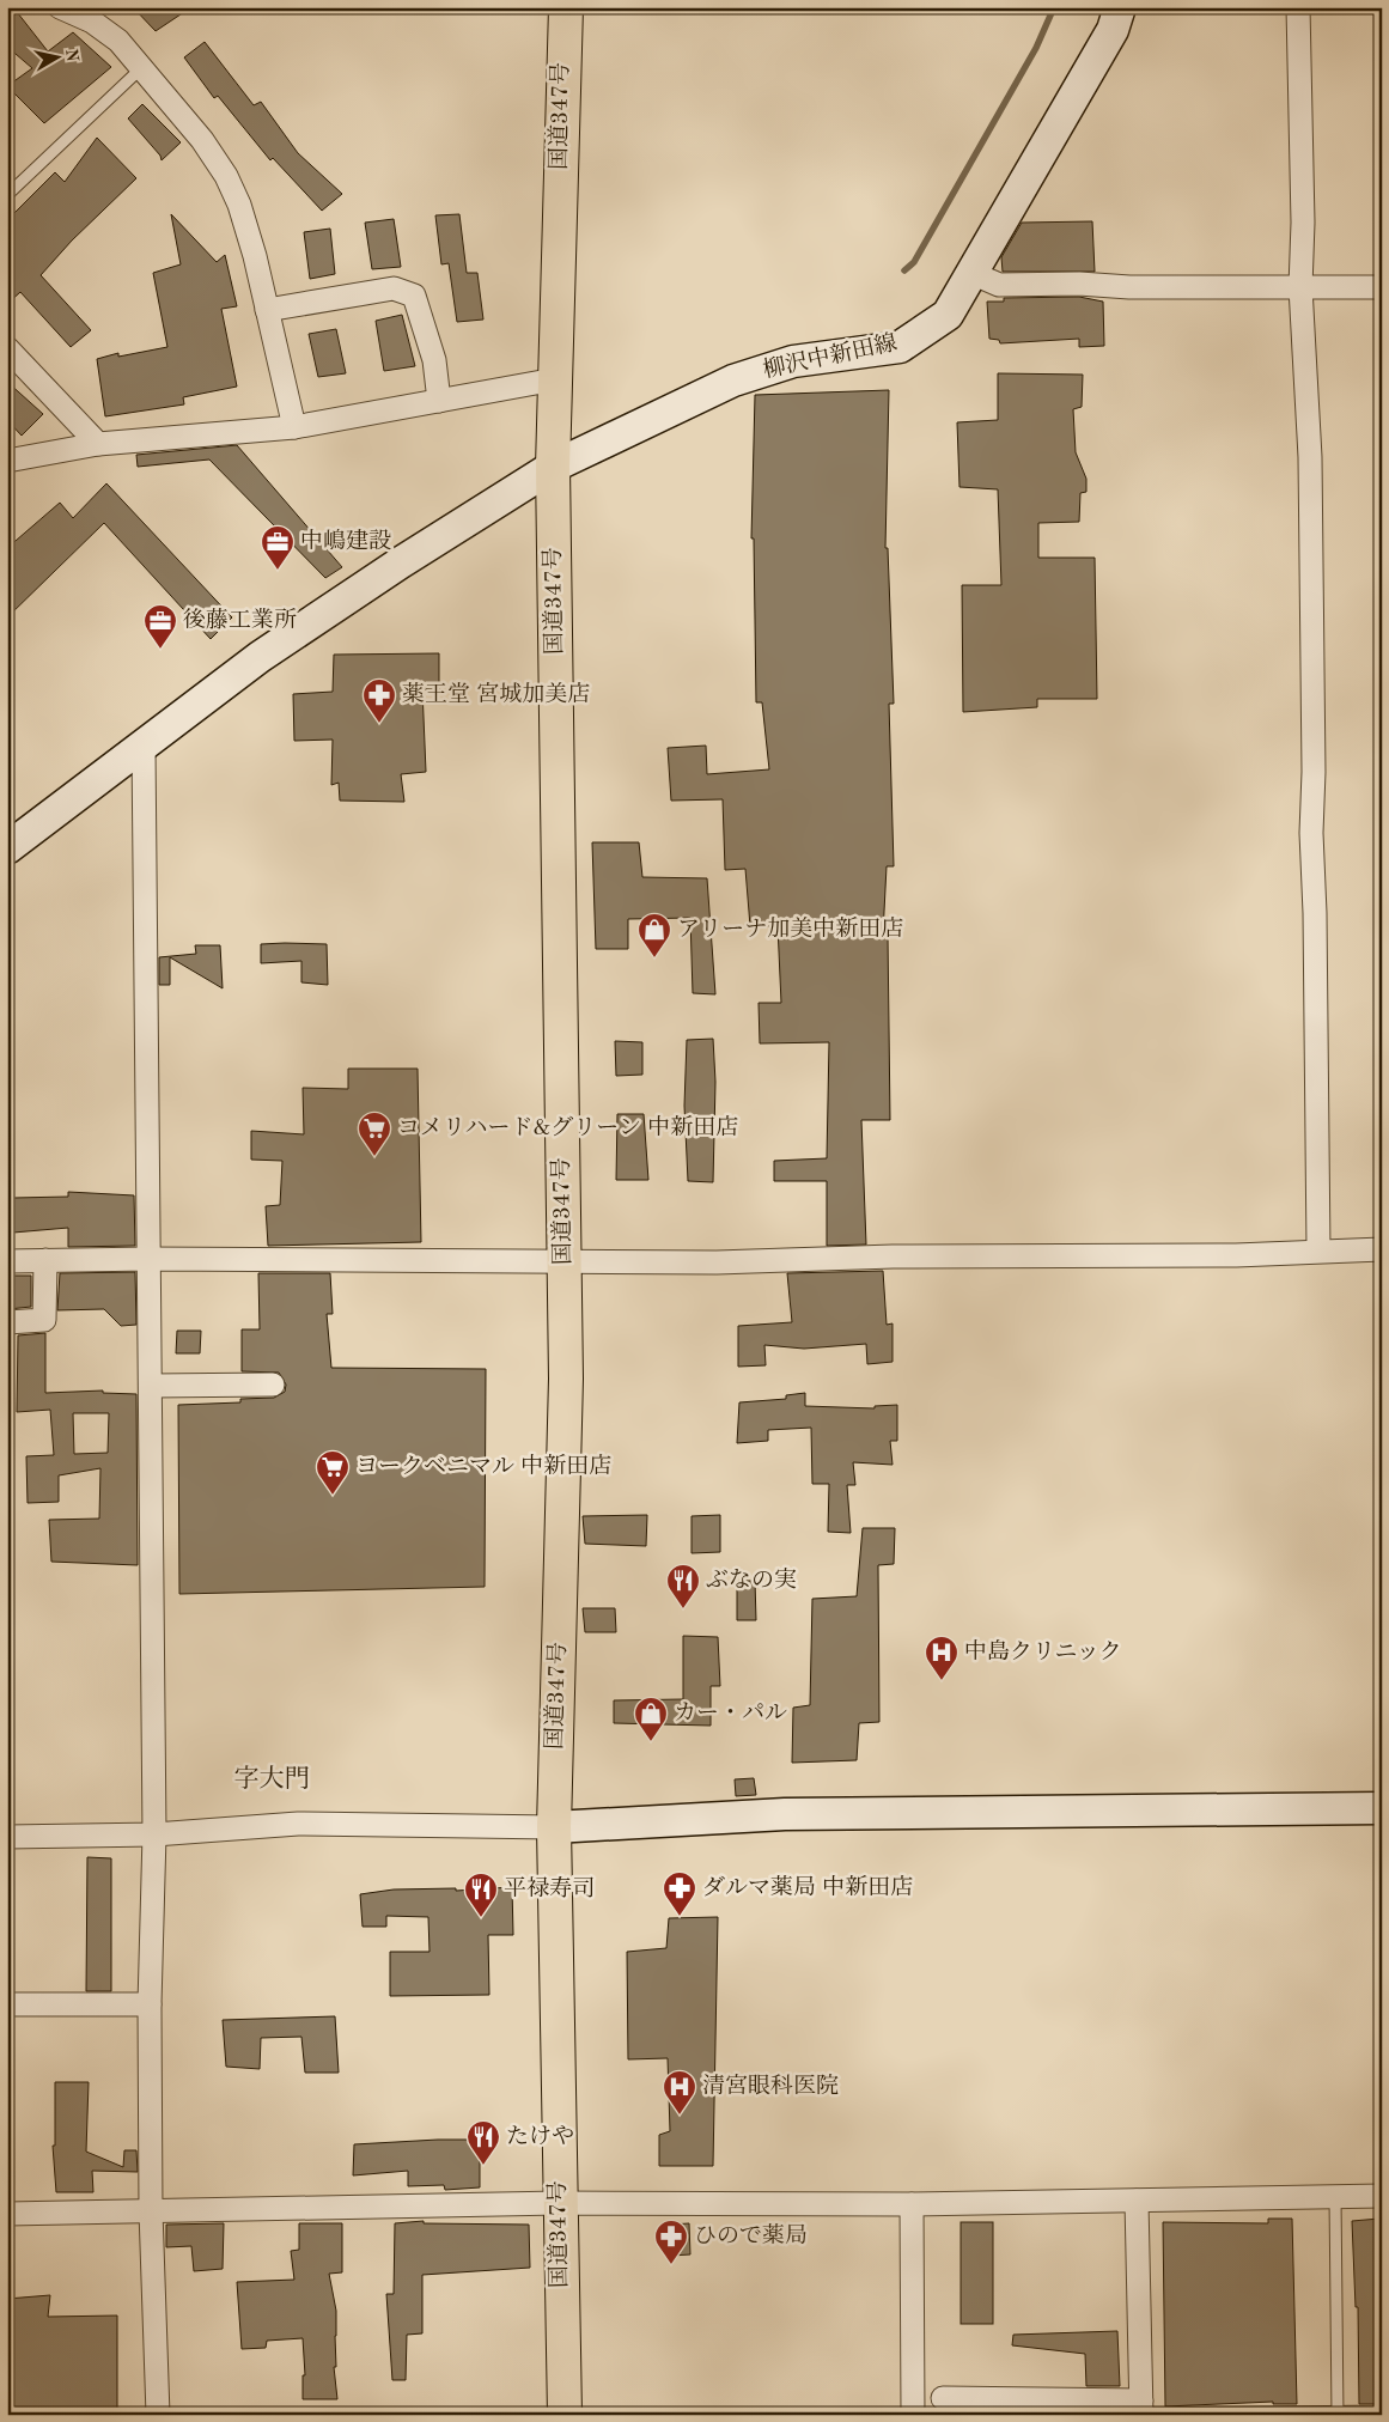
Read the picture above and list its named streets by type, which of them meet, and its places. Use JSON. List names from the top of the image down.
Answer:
{
  "streets": {
    "highway": ["国道347号"],
    "street": ["柳沢中新田線"]
  },
  "crossings": [
    ["国道347号", "柳沢中新田線"]
  ],
  "districts": ["字大門"],
  "places": {
    "office": ["中嶋建設", "後藤工業所"],
    "pharmacy": ["薬王堂 宮城加美店", "ダルマ薬局 中新田店", "ひので薬局"],
    "shop": ["アリーナ加美中新田店", "カー・パル"],
    "supermarket": ["コメリハード&グリーン 中新田店", "ヨークベニマル 中新田店"],
    "restaurant": ["ぶなの実", "平禄寿司", "たけや"],
    "hospital": ["中島クリニック", "清宮眼科医院"]
  },
  "north": "right"
}
